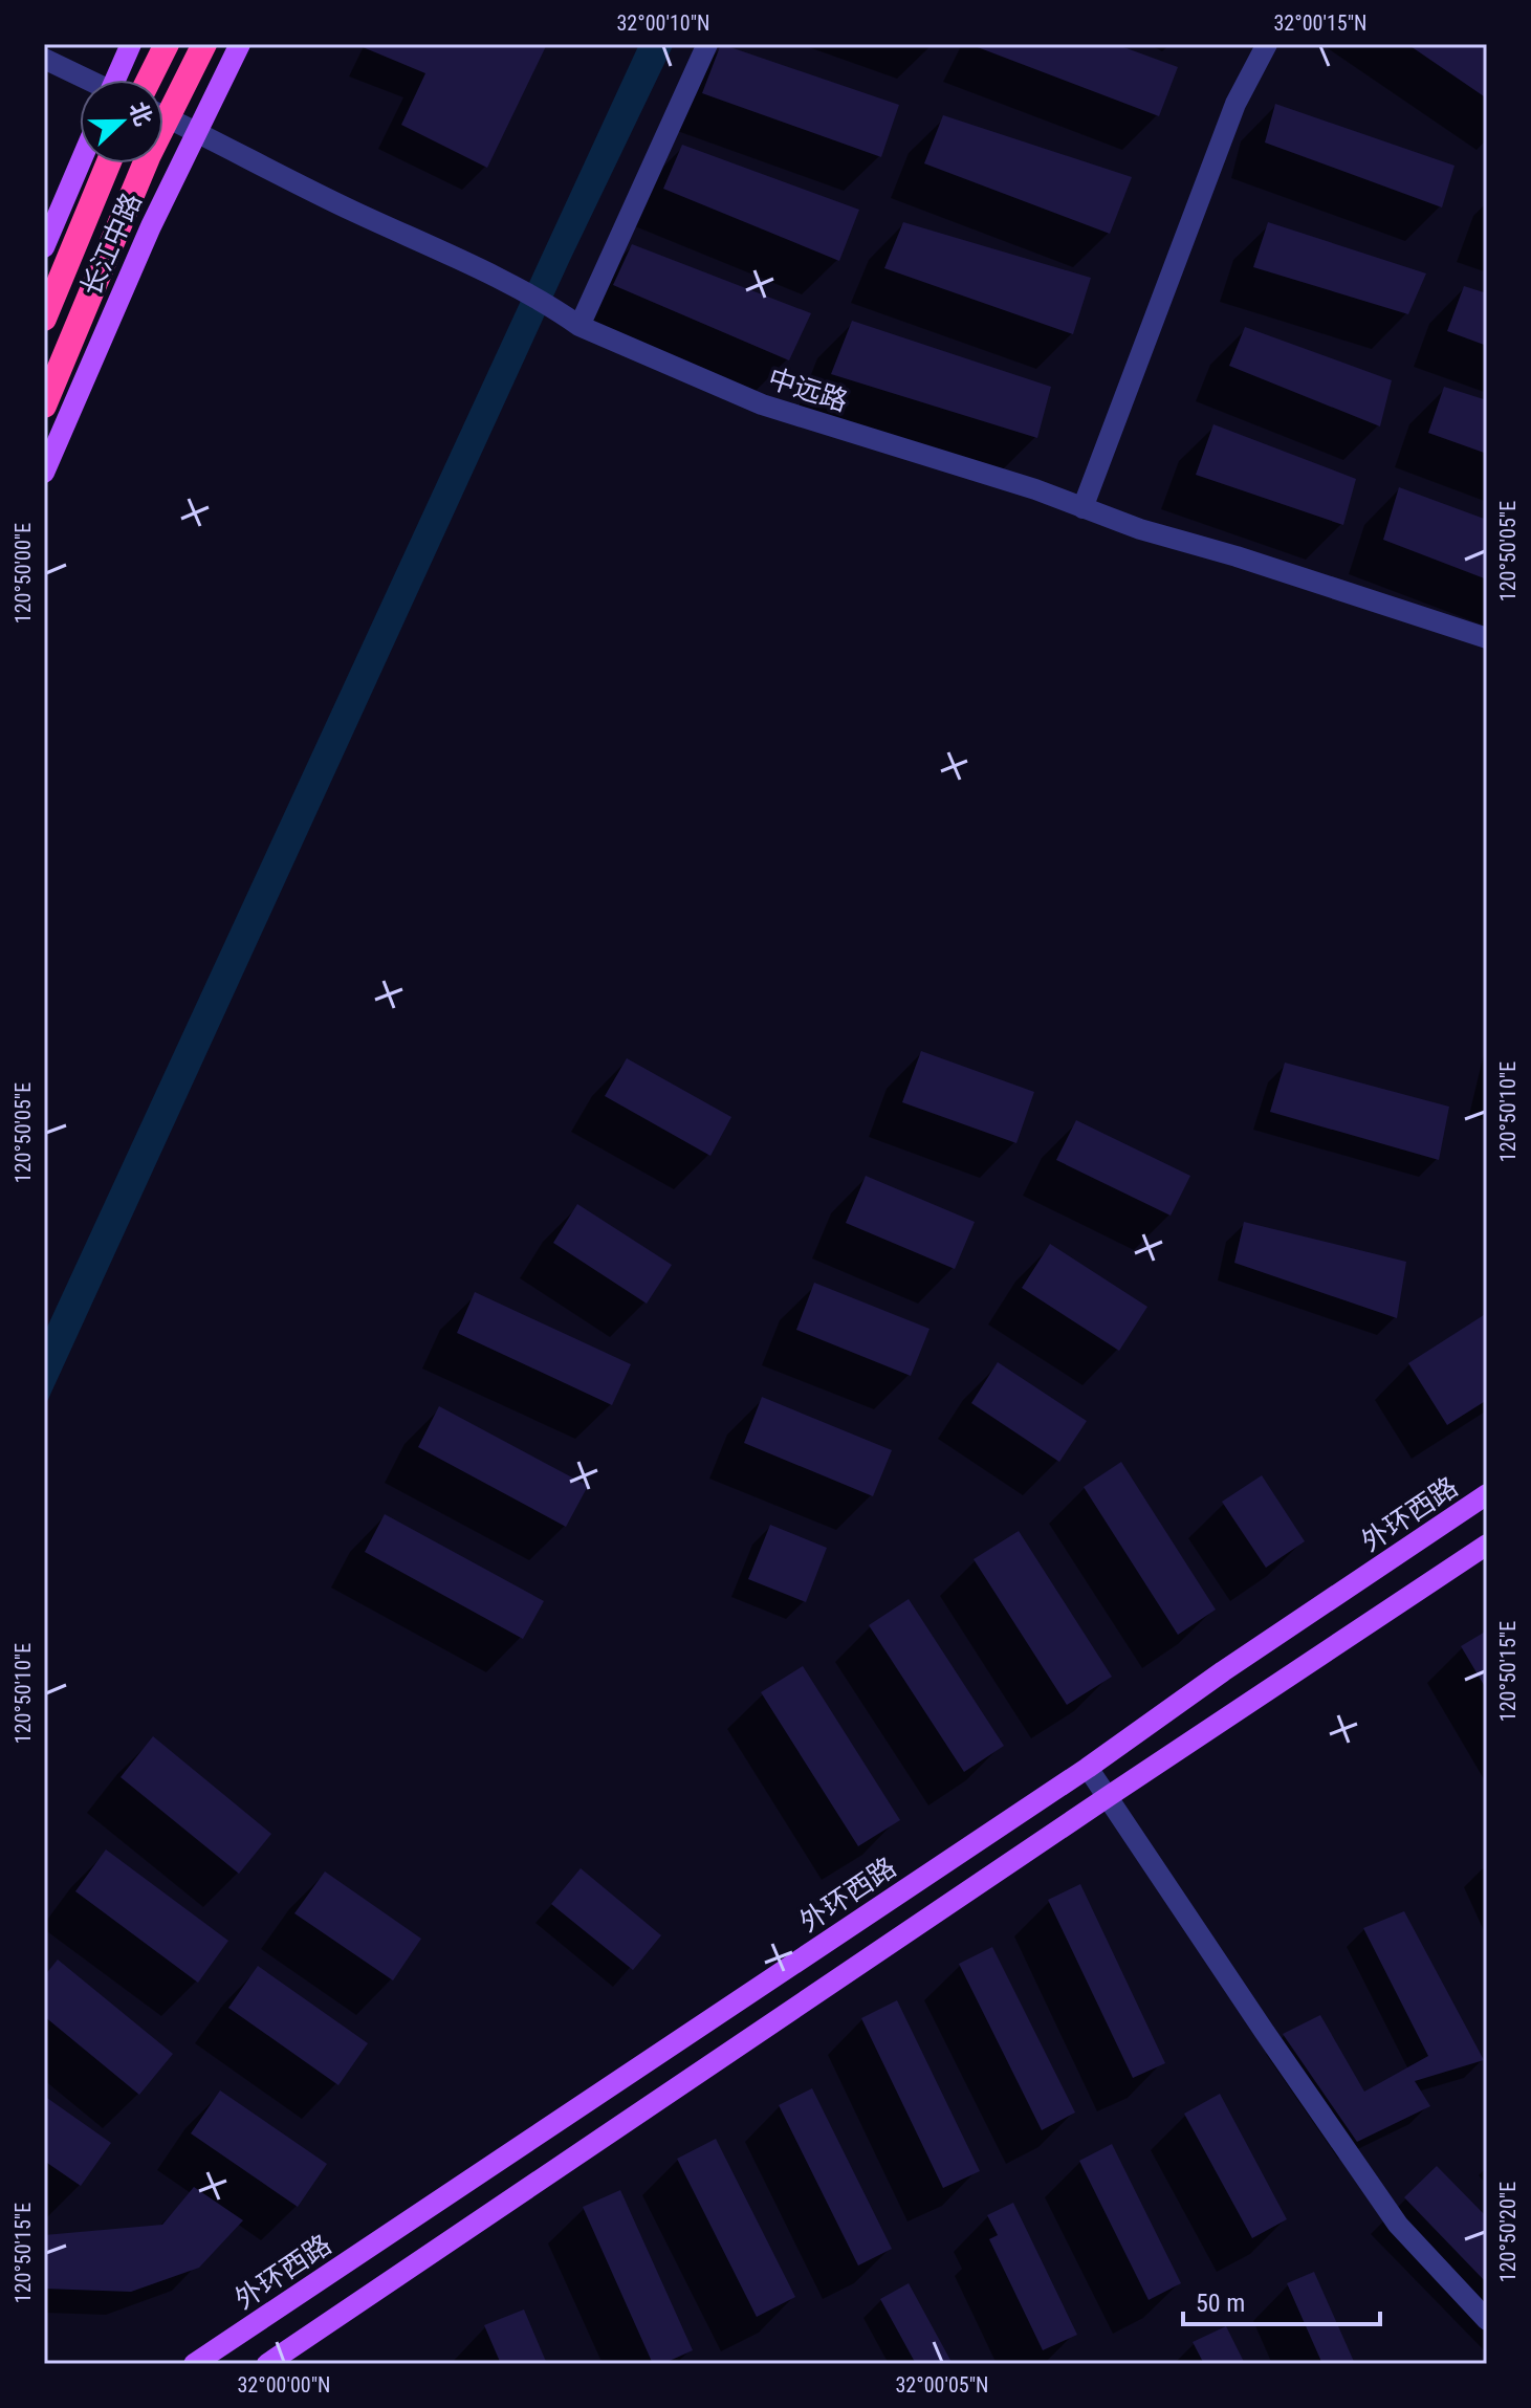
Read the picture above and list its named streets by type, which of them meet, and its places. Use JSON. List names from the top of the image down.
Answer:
{
  "streets": {
    "highway": ["长江中路"],
    "main road": ["外环西路"],
    "street": ["中远路"]
  },
  "crossings": [
    ["长江中路", "中远路"]
  ],
  "scale_bar": "50 m",
  "north": "right",
  "coordinates": [
    "32°00'10\"N",
    "32°00'15\"N",
    "120°50'05\"E",
    "120°50'00\"E",
    "120°50'10\"E",
    "120°50'15\"E",
    "120°50'20\"E",
    "32°00'00\"N",
    "32°00'05\"N"
  ]
}
